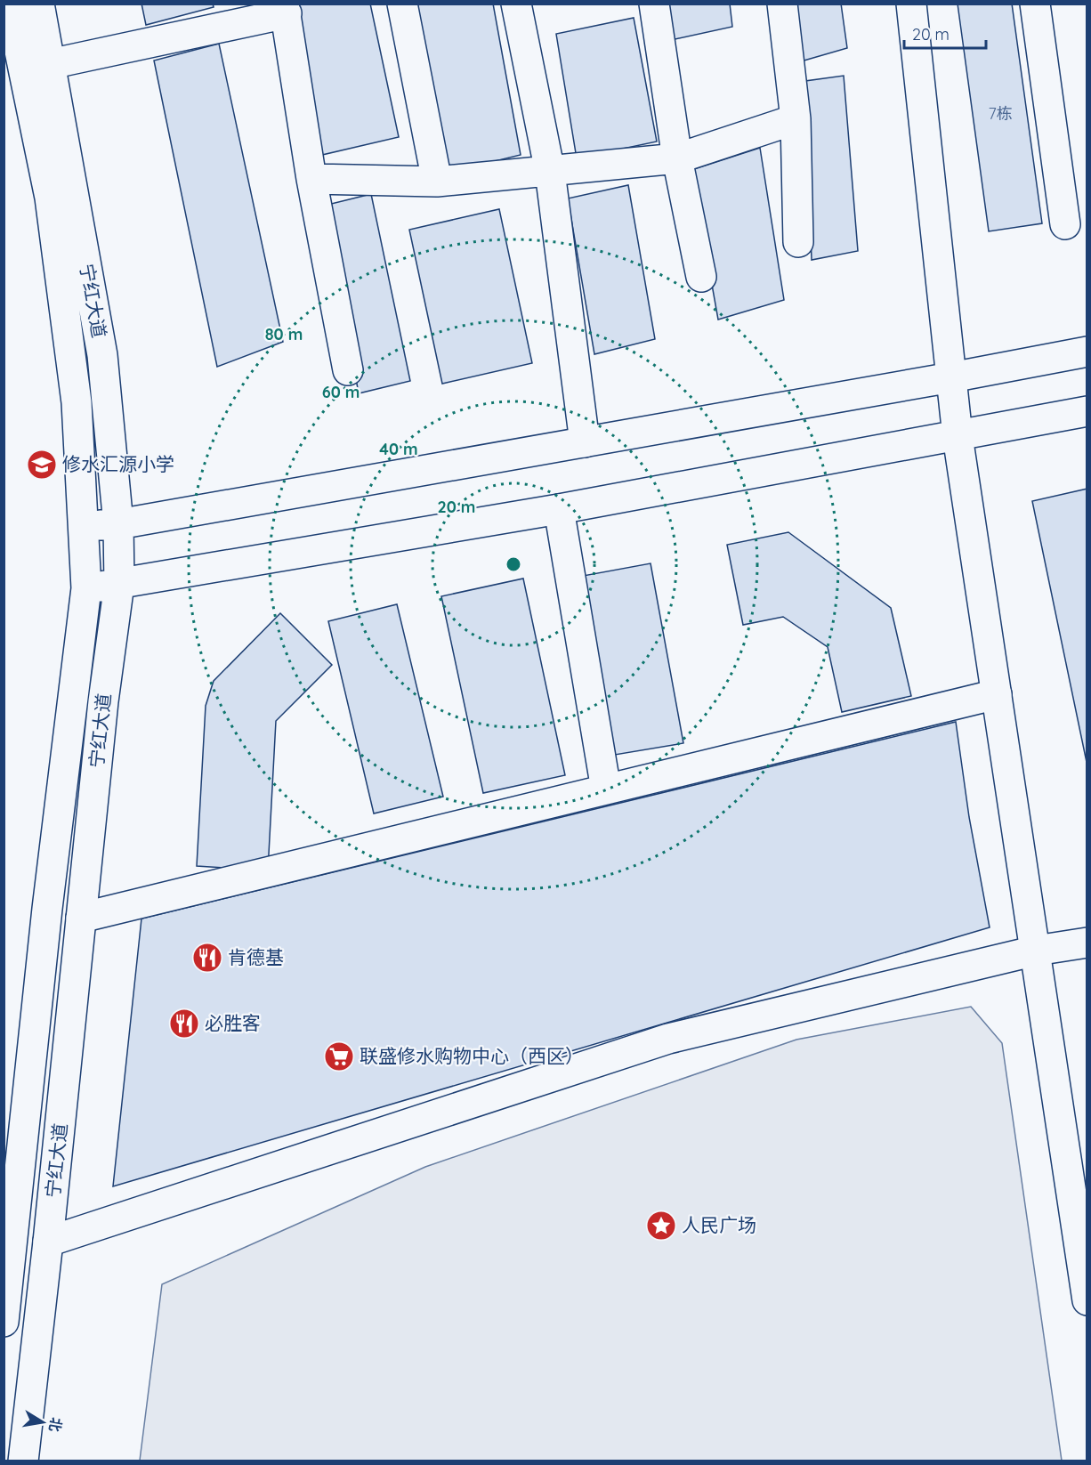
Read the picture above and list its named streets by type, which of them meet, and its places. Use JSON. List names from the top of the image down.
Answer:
{
  "streets": {
    "main road": ["宁红大道"]
  },
  "places": {
    "school or university": ["修水汇源小学"],
    "restaurant": ["肯德基", "必胜客"],
    "supermarket": ["联盛修水购物中心（西区）"],
    "place": ["人民广场"]
  },
  "house_numbers": ["7栋"],
  "scale_bar": "20 m",
  "north": "right",
  "rings": [
    "80 m",
    "60 m",
    "40 m",
    "20 m"
  ]
}
